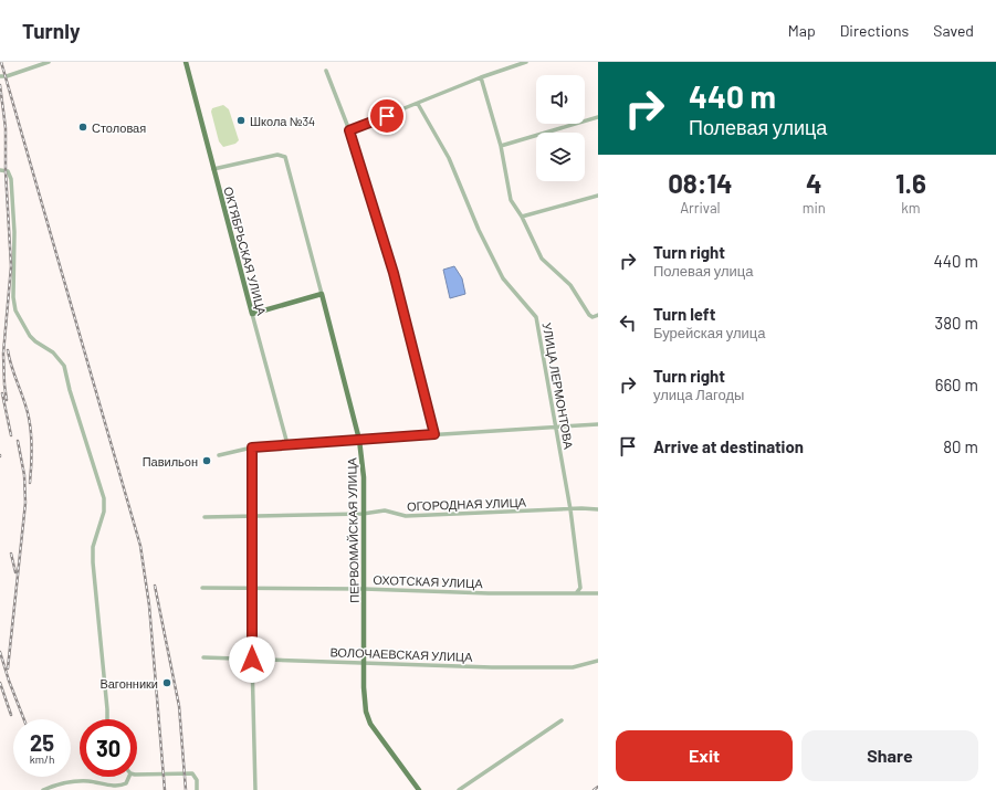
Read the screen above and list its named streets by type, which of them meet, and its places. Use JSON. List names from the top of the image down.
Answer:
{
  "streets": {
    "main road": ["ОКТЯБРЬСКАЯ УЛИЦА", "ПЕРВОМАЙСКАЯ УЛИЦА"],
    "street": [
      "УЛИЦА ЛЕРМОНТОВА",
      "ОГОРОДНАЯ УЛИЦА",
      "ОХОТСКАЯ УЛИЦА",
      "ВОЛОЧАЕВСКАЯ УЛИЦА"
    ]
  },
  "crossings": [
    ["ОКТЯБРЬСКАЯ УЛИЦА", "ПЕРВОМАЙСКАЯ УЛИЦА"],
    ["УЛИЦА ЛЕРМОНТОВА", "ОГОРОДНАЯ УЛИЦА"],
    ["УЛИЦА ЛЕРМОНТОВА", "ОХОТСКАЯ УЛИЦА"],
    ["ОГОРОДНАЯ УЛИЦА", "ПЕРВОМАЙСКАЯ УЛИЦА"],
    ["ПЕРВОМАЙСКАЯ УЛИЦА", "ОХОТСКАЯ УЛИЦА"],
    ["ПЕРВОМАЙСКАЯ УЛИЦА", "ВОЛОЧАЕВСКАЯ УЛИЦА"]
  ],
  "places": [
    "Школа №34",
    "Столовая",
    "Павильон",
    "Вагонники"
  ],
  "page": {
    "header": "Turnly",
    "nav": ["Map", "Directions", "Saved"],
    "turn": ["440 m", "Полевая улица"],
    "eta": [
      "08:14",
      "Arrival",
      "4",
      "min",
      "1.6",
      "km"
    ],
    "list": [
      {
        "name": "Turn right",
        "note": "Полевая улица",
        "value": "440 m"
      },
      {
        "name": "Turn left",
        "note": "Бурейская улица",
        "value": "380 m"
      },
      {
        "name": "Turn right",
        "note": "улица Лагоды",
        "value": "660 m"
      },
      {
        "name": "Arrive at destination",
        "value": "80 m"
      }
    ],
    "speed": "25 km/h",
    "limit": "30",
    "buttons": ["Exit", "Share"]
  }
}
